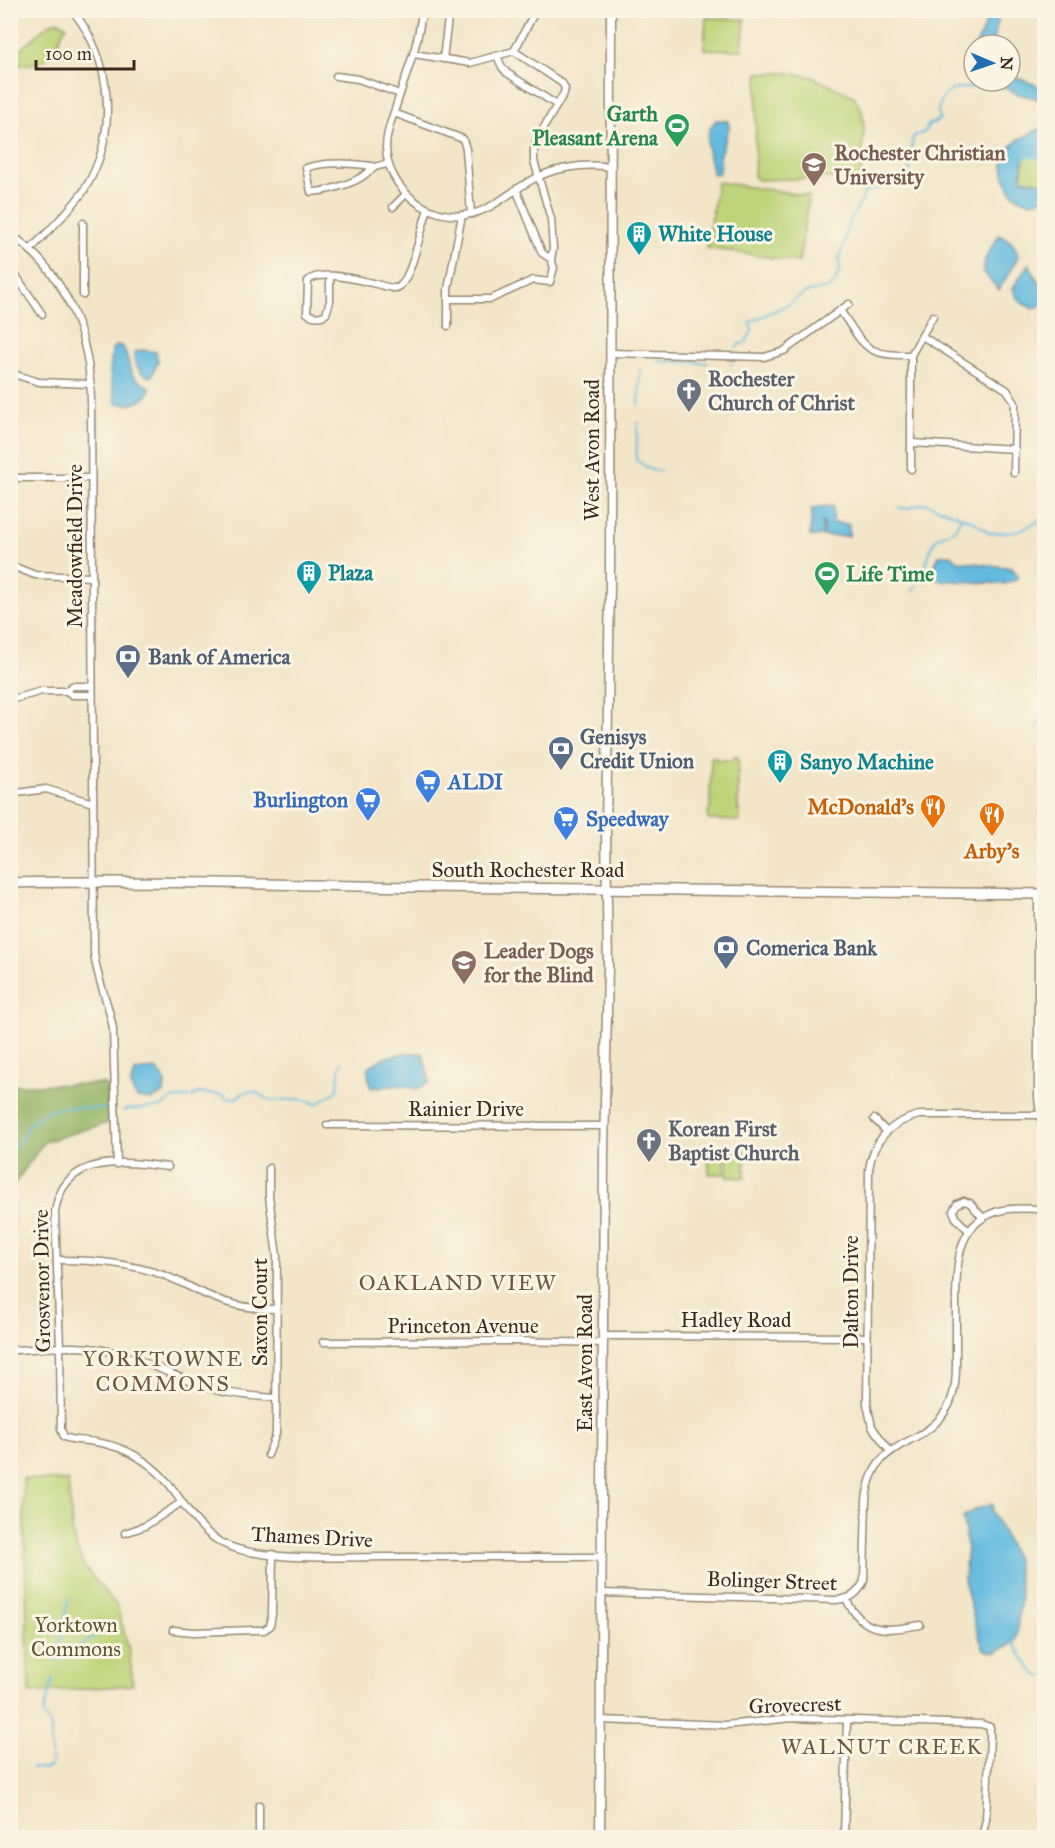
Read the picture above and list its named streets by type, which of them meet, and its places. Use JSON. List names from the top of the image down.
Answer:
{
  "streets": {
    "main road": ["West Avon Road", "South Rochester Road", "East Avon Road"],
    "street": [
      "Meadowfield Drive",
      "Rainier Drive",
      "Grosvenor Drive",
      "Dalton Drive",
      "Saxon Court",
      "Hadley Road",
      "Princeton Avenue",
      "Thames Drive",
      "Bolinger Street",
      "Grovecrest"
    ]
  },
  "crossings": [
    ["West Avon Road", "South Rochester Road"],
    ["West Avon Road", "East Avon Road"],
    ["Meadowfield Drive", "South Rochester Road"],
    ["Meadowfield Drive", "Grosvenor Drive"],
    ["South Rochester Road", "East Avon Road"],
    ["Rainier Drive", "East Avon Road"],
    ["Grosvenor Drive", "Thames Drive"],
    ["Dalton Drive", "Hadley Road"],
    ["Dalton Drive", "Bolinger Street"],
    ["Hadley Road", "Princeton Avenue"],
    ["Hadley Road", "East Avon Road"],
    ["Princeton Avenue", "East Avon Road"],
    ["East Avon Road", "Thames Drive"],
    ["East Avon Road", "Bolinger Street"],
    ["East Avon Road", "Grovecrest"]
  ],
  "districts": ["OAKLAND VIEW", "YORKTOWNE COMMONS", "WALNUT CREEK"],
  "parks": ["Yorktown Commons"],
  "places": {
    "sports": ["Garth Pleasant Arena", "Life Time"],
    "school or university": ["Rochester Christian University", "Leader Dogs for the Blind"],
    "building": ["White House", "Plaza", "Sanyo Machine"],
    "church": ["Rochester Church of Christ", "Korean First Baptist Church"],
    "bank": ["Bank of America", "Genisys Credit Union", "Comerica Bank"],
    "supermarket": ["ALDI", "Burlington", "Speedway"],
    "restaurant": ["McDonald's", "Arby's"]
  },
  "scale_bar": "100 m",
  "north": "right"
}
